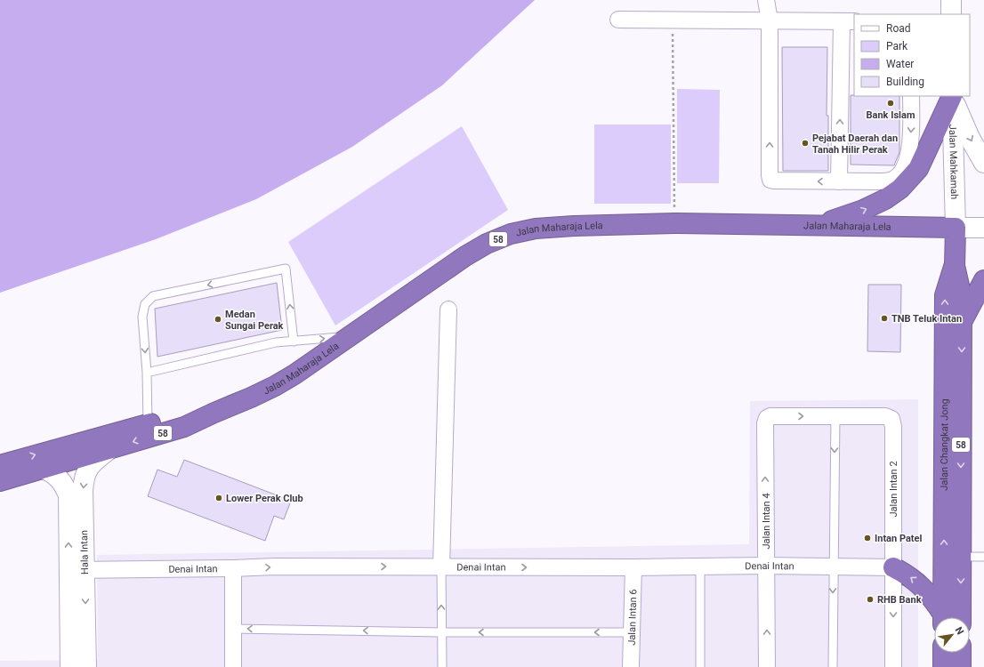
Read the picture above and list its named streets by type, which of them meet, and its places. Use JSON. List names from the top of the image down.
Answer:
{
  "streets": {
    "highway": ["Jalan Maharaja Lela", "58", "Jalan Changkat Jong"],
    "street": [
      "Jalan Mahkamah",
      "Jalan Intan 2",
      "Jalan Intan 4",
      "Hala Intan",
      "Denai Intan",
      "Jalan Intan 6"
    ]
  },
  "crossings": [
    ["Jalan Mahkamah", "Jalan Maharaja Lela"],
    ["Jalan Mahkamah", "Jalan Changkat Jong"],
    ["Jalan Maharaja Lela", "Jalan Changkat Jong"],
    ["Jalan Maharaja Lela", "Hala Intan"],
    ["Jalan Intan 2", "Jalan Intan 4"],
    ["Jalan Intan 2", "Denai Intan"],
    ["Jalan Intan 4", "Denai Intan"],
    ["Hala Intan", "Denai Intan"],
    ["Denai Intan", "Jalan Intan 6"]
  ],
  "one_way": ["Jalan Intan 4", "Denai Intan"],
  "places": [
    "Bank Islam",
    "Pejabat Daerah dan Tanah Hilir Perak",
    "TNB Teluk Intan",
    "Medan Sungai Perak",
    "Lower Perak Club",
    "Intan Patel",
    "RHB Bank"
  ],
  "legend": [
    "Road",
    "Park",
    "Water",
    "Building"
  ],
  "north": "top right"
}
